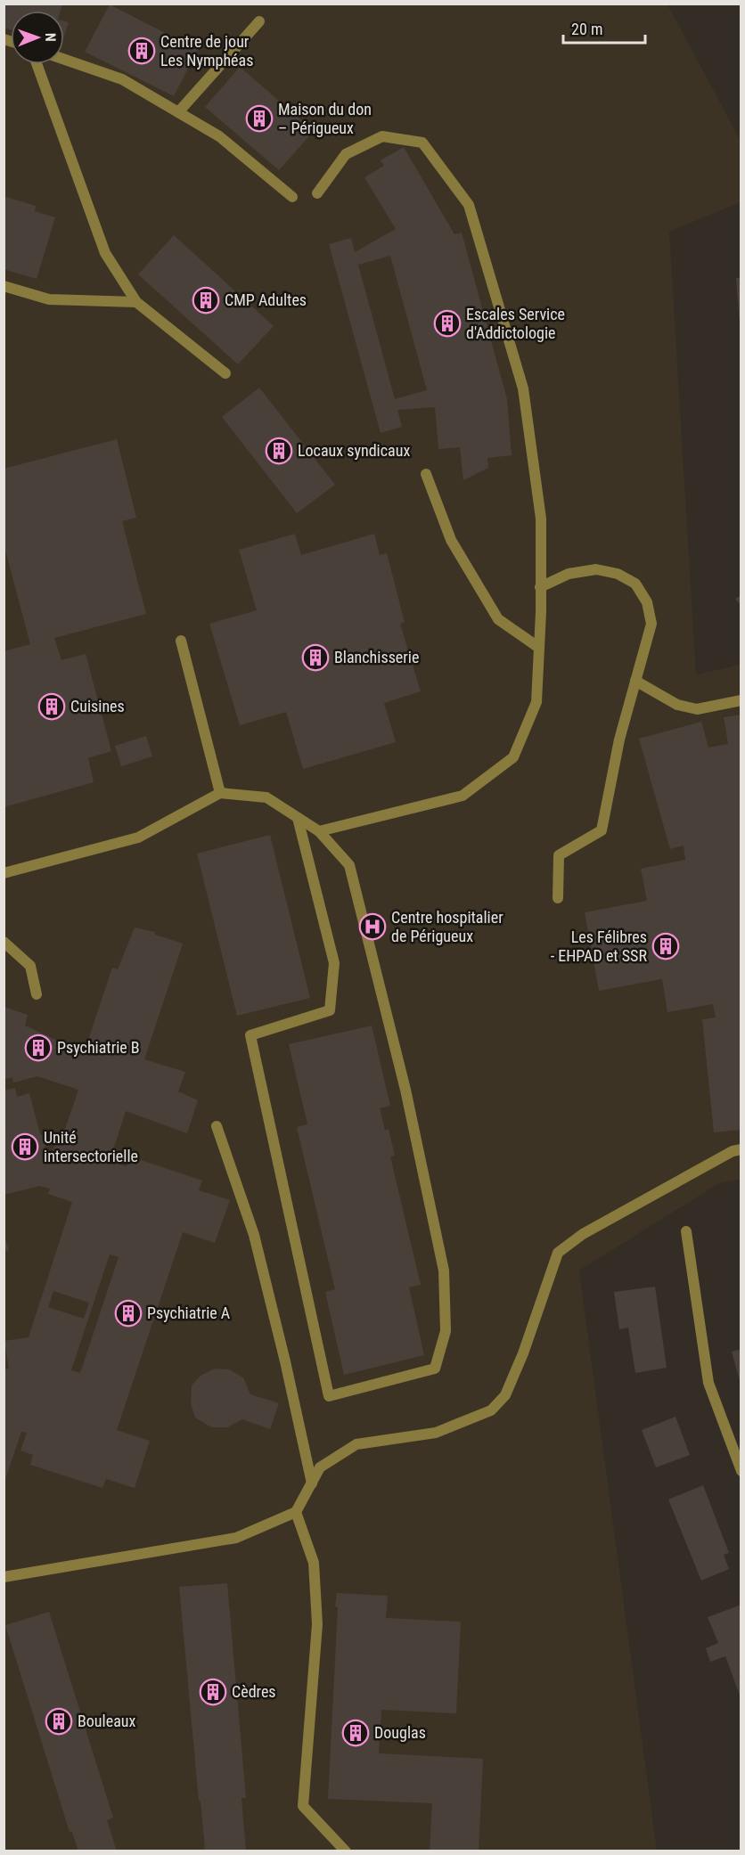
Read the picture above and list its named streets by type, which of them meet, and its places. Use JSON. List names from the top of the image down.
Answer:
{
  "places": {
    "building": [
      "Centre de jour Les Nymphéas",
      "Maison du don – Périgueux",
      "CMP Adultes",
      "Escales Service d'Addictologie",
      "Locaux syndicaux",
      "Blanchisserie",
      "Cuisines",
      "Les Félibres - EHPAD et SSR",
      "Psychiatrie B",
      "Unité intersectorielle",
      "Psychiatrie A",
      "Cèdres",
      "Bouleaux",
      "Douglas"
    ],
    "hospital": ["Centre hospitalier de Périgueux"]
  },
  "scale_bar": "20 m",
  "north": "right"
}
